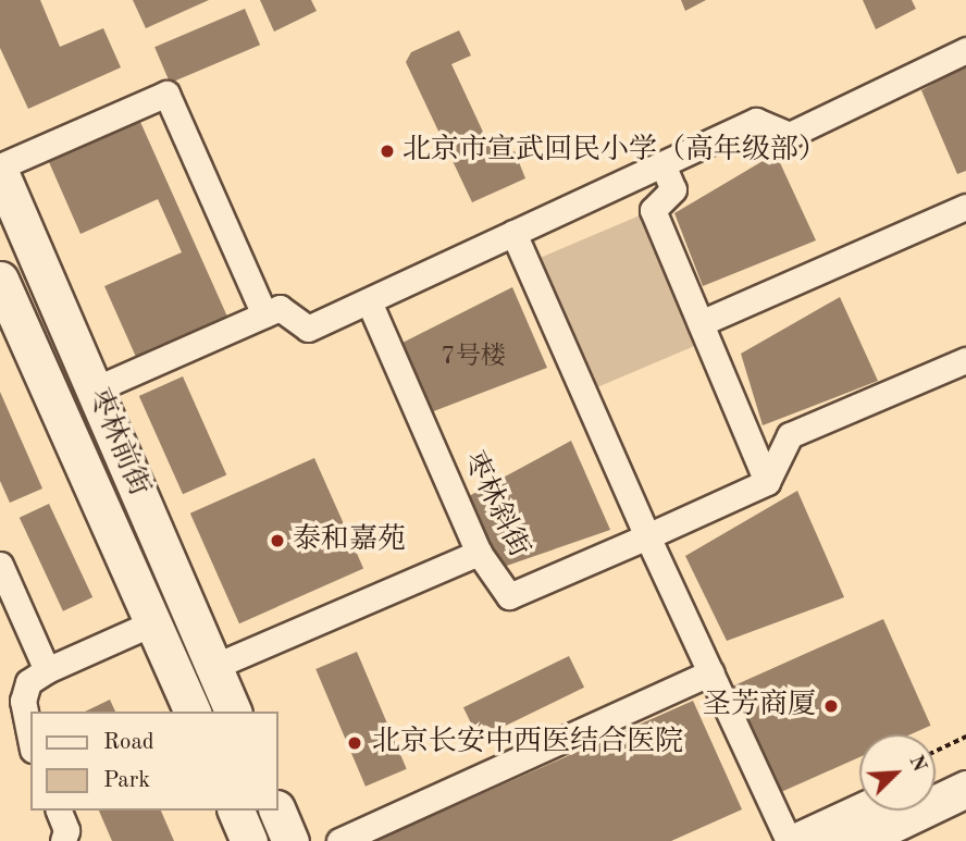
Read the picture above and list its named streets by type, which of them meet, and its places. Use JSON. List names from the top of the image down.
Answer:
{
  "streets": {
    "main road": ["枣林前街"],
    "street": ["枣林斜街"]
  },
  "places": [
    "北京市宣武回民小学（高年级部）",
    "泰和嘉苑",
    "圣芳商厦",
    "北京长安中西医结合医院"
  ],
  "house_numbers": ["7号楼"],
  "legend": ["Road", "Park"],
  "north": "top right"
}
